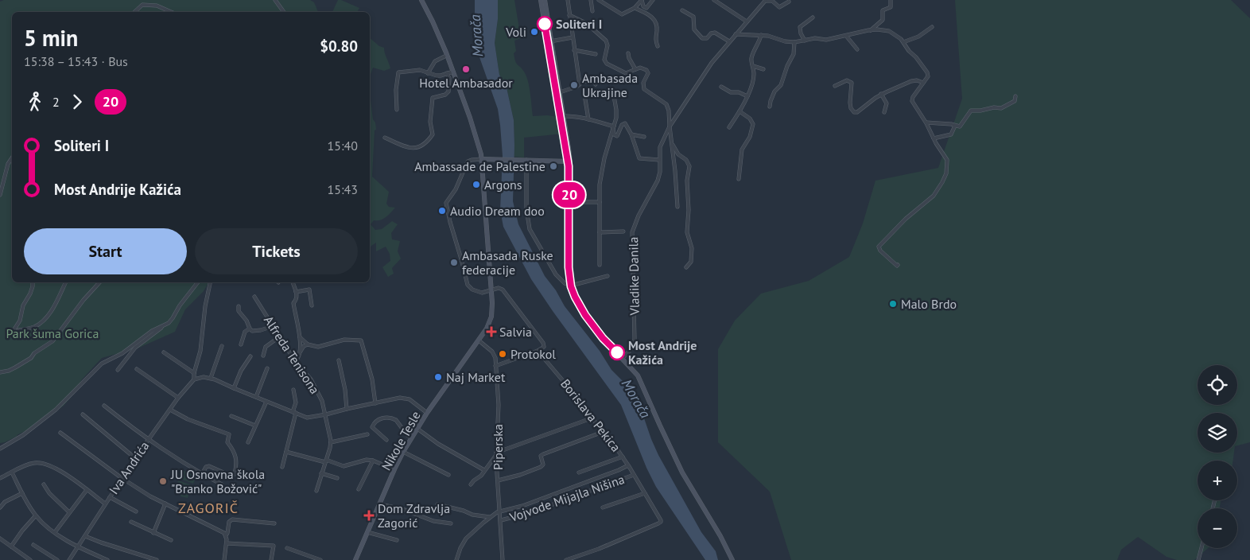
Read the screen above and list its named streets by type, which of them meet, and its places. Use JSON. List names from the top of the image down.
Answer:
{
  "streets": {
    "main road": ["Nikole Tesle"],
    "street": [
      "Vladike Danila",
      "Alfreda Tenisona",
      "Borislava Pekica",
      "Piperska",
      "Iva Andrića",
      "Vojvode Mijajla Nišina"
    ]
  },
  "crossings": [
    ["Borislava Pekica", "Vojvode Mijajla Nišina"],
    ["Nikole Tesle", "Piperska"],
    ["Piperska", "Vojvode Mijajla Nišina"]
  ],
  "districts": ["ZAGORIČ"],
  "water": ["Morača"],
  "parks": ["Park šuma Gorica"],
  "places": {
    "other": [
      "Soliteri I",
      "Voli",
      "Hotel Ambasador",
      "Ambasada Ukrajine",
      "Ambassade de Palestine",
      "Argons",
      "Audio Dream doo",
      "Ambasada Ruske federacije",
      "Malo Brdo",
      "Most Andrije Kažića",
      "Protokol",
      "Naj Market",
      "JU Osnovna škola \"Branko Božović\""
    ],
    "health": ["Salvia", "Dom Zdravlja Zagorić"]
  },
  "lines": ["bus line 20"],
  "page": {
    "on_map": "20",
    "heading": ["5 min", "15:38 – 15:43 · Bus", "$0.80"],
    "legs": ["2", "20"],
    "list": [
      {
        "name": "Soliteri I",
        "value": "15:40"
      },
      {
        "name": "Most Andrije Kažića",
        "value": "15:43"
      }
    ],
    "buttons": ["Start", "Tickets"],
    "map_buttons": ["+", "−"]
  }
}
